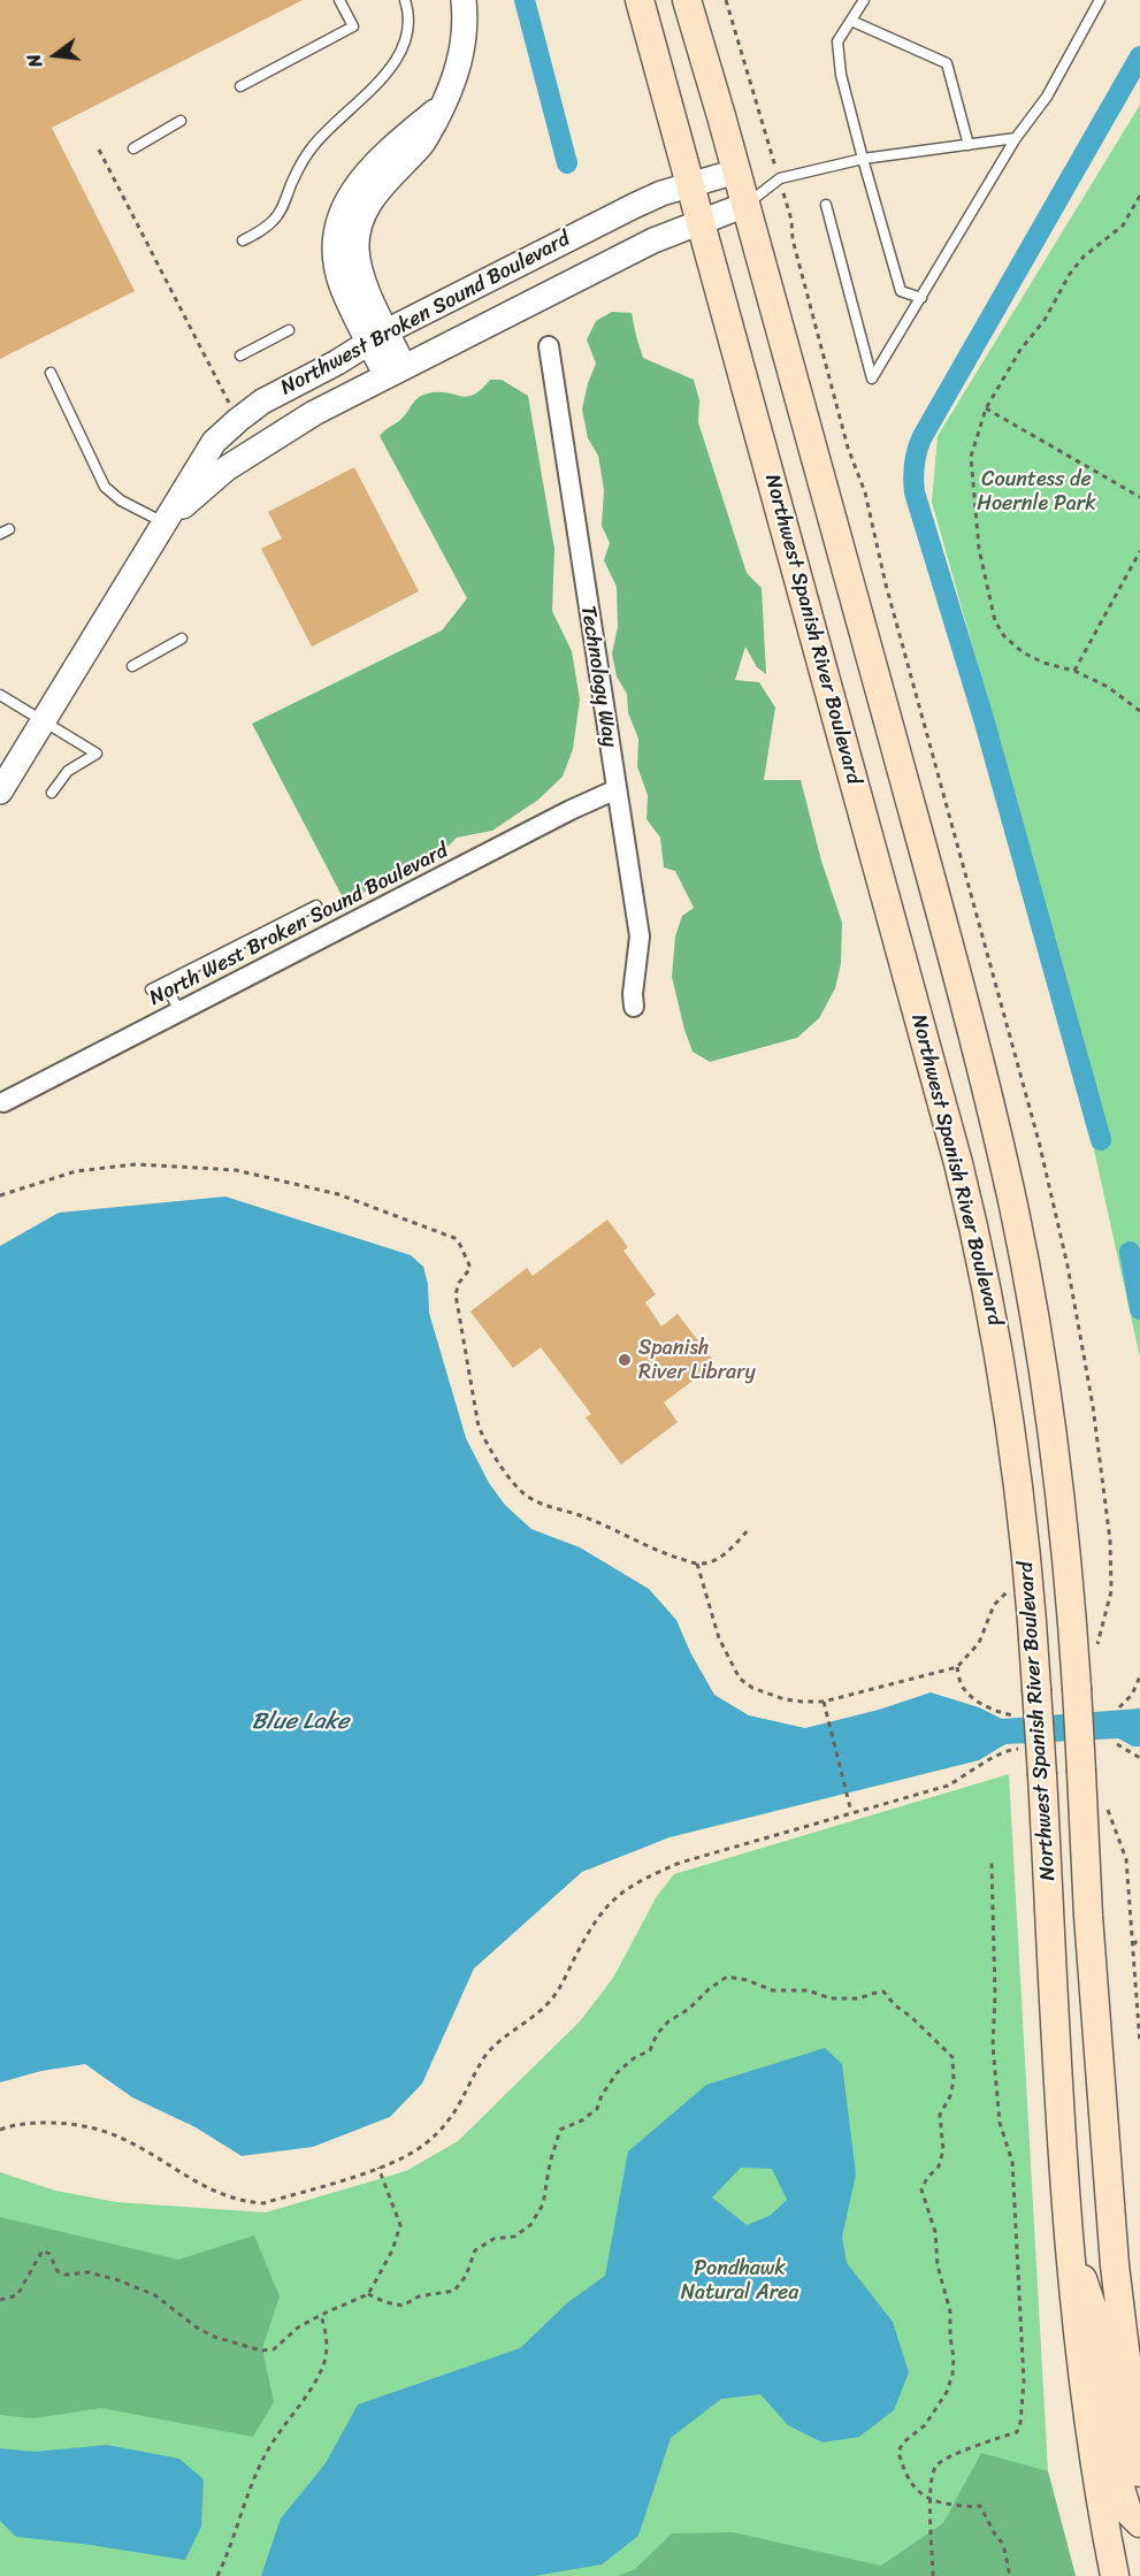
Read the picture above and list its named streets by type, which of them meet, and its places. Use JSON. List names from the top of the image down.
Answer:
{
  "streets": {
    "main road": ["Northwest Spanish River Boulevard"],
    "street": ["Northwest Broken Sound Boulevard", "Technology Way", "North West Broken Sound Boulevard"]
  },
  "crossings": [
    ["Northwest Broken Sound Boulevard", "Northwest Spanish River Boulevard"],
    ["Technology Way", "North West Broken Sound Boulevard"]
  ],
  "water": ["Blue Lake"],
  "parks": ["Countess de Hoernle Park", "Pondhawk Natural Area"],
  "places": ["Spanish River Library"],
  "north": "left"
}
